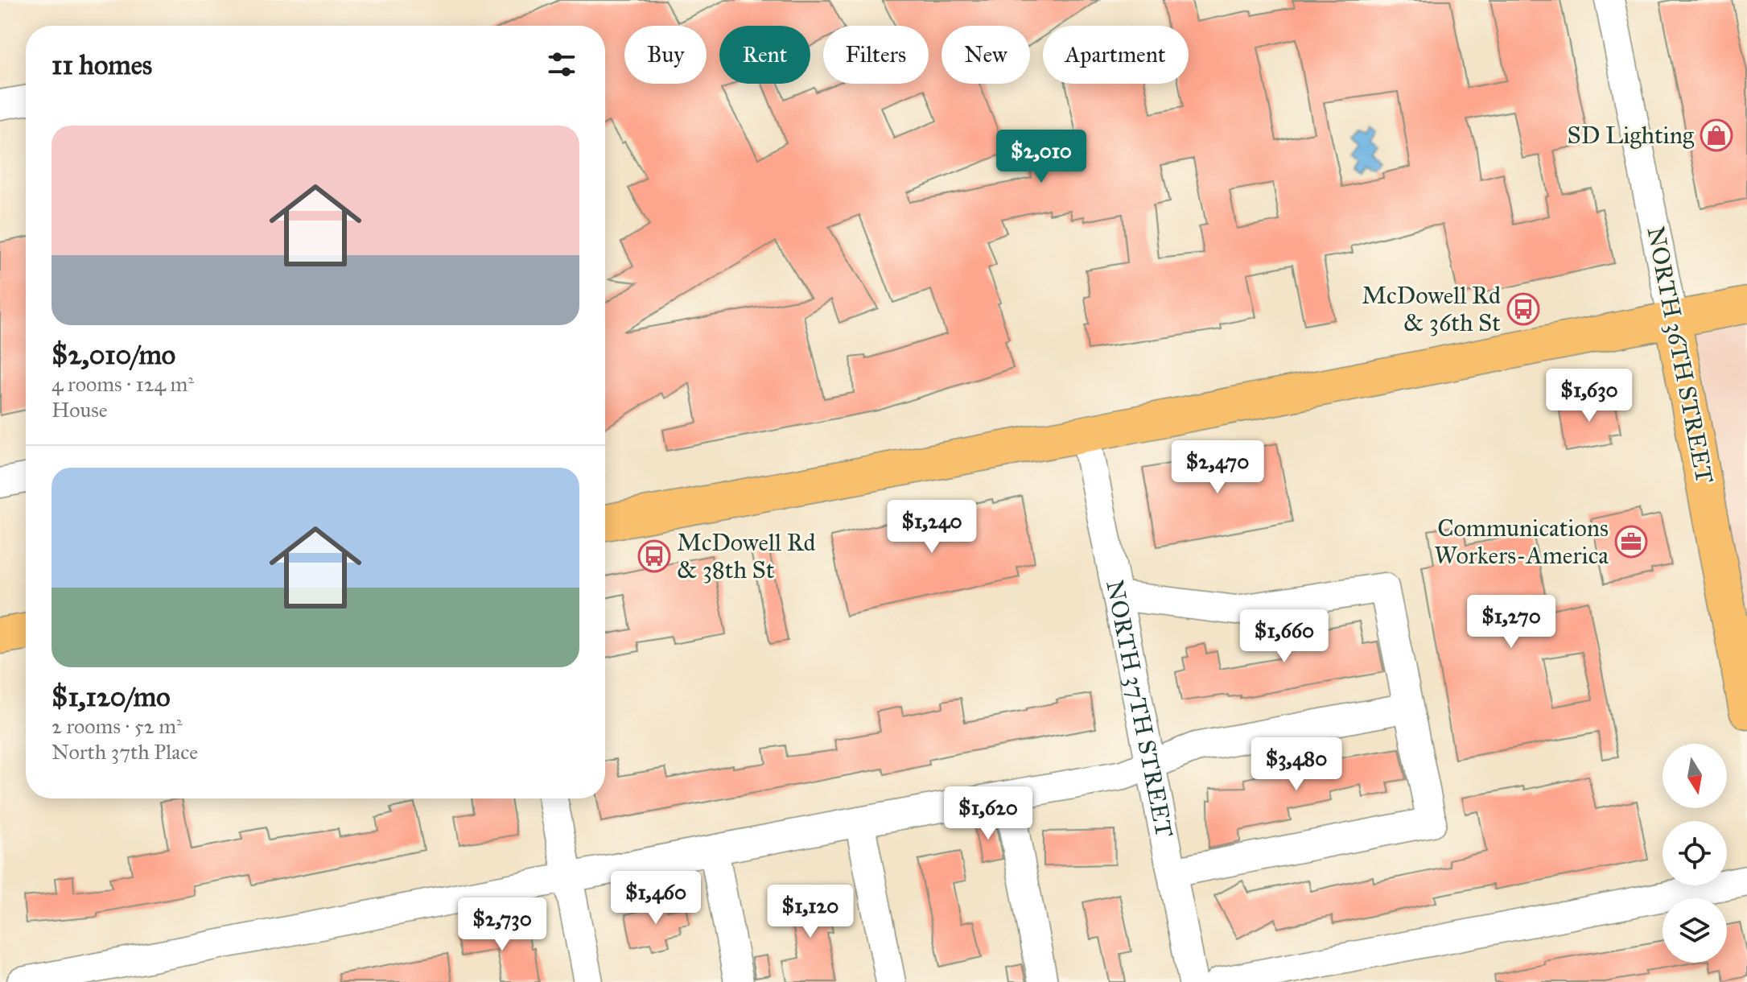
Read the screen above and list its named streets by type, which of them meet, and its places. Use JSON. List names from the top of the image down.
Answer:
{
  "streets": {
    "main road": ["NORTH 36TH STREET"],
    "street": ["NORTH 37TH STREET"]
  },
  "places": {
    "shop": ["SD Lighting"],
    "bus stop": ["McDowell Rd & 36th St", "McDowell Rd & 38th St"],
    "office": ["Communications Workers-America"]
  },
  "north": "bottom",
  "page": {
    "chip": [
      "Buy",
      "Rent",
      "Filters",
      "New",
      "Apartment"
    ],
    "heading": "11 homes",
    "list": [
      {
        "name": "$2,010/mo",
        "note": "4 rooms · 124 m² · House"
      },
      {
        "name": "$1,120/mo",
        "note": "2 rooms · 52 m² · North 37th Place"
      }
    ],
    "price": [
      "$2,010",
      "$1,630",
      "$2,470",
      "$1,240",
      "$1,270",
      "$1,660",
      "$3,480",
      "$1,620",
      "$1,460",
      "$1,120",
      "$2,730"
    ]
  }
}
